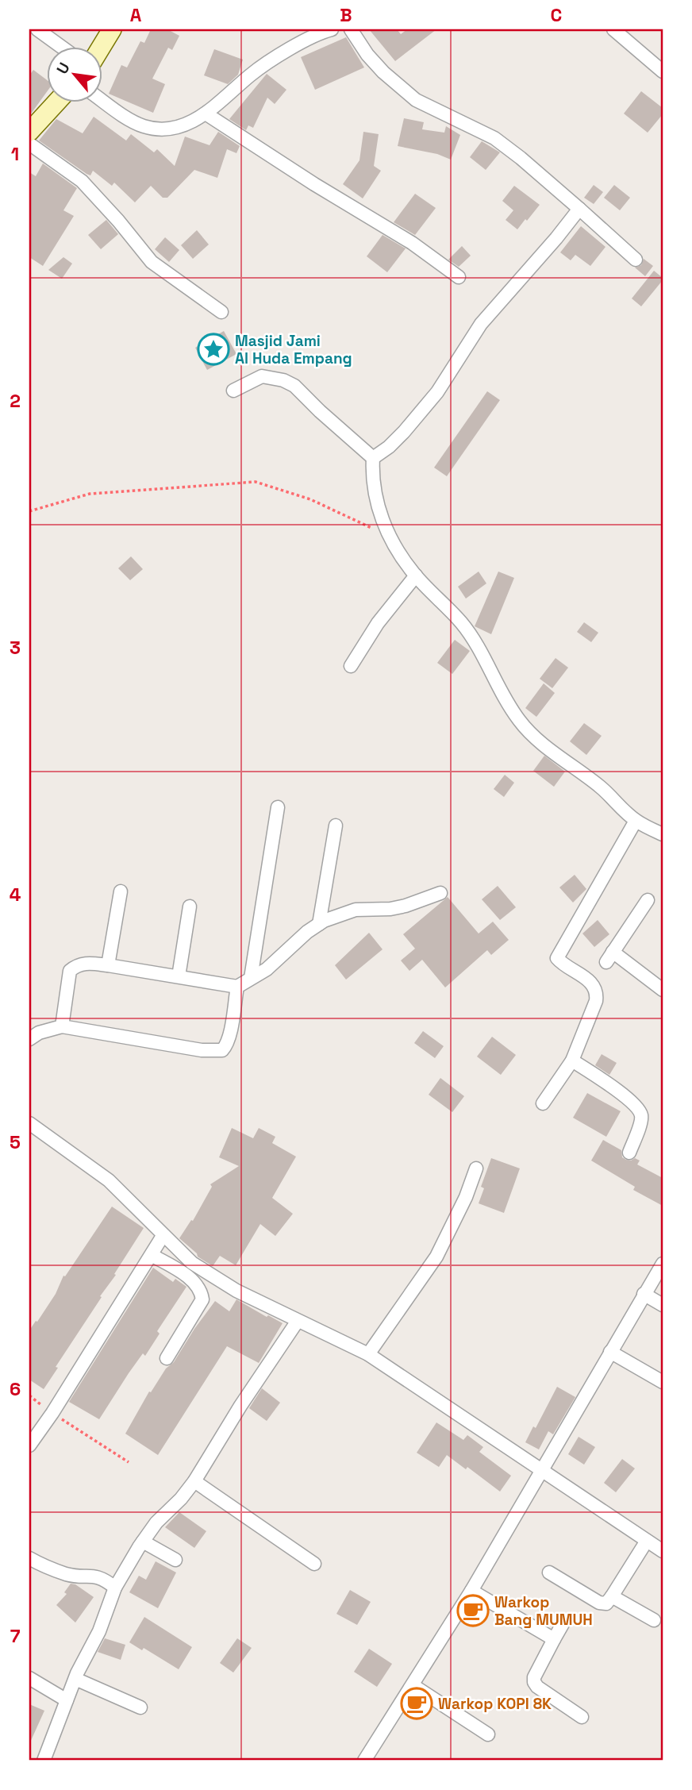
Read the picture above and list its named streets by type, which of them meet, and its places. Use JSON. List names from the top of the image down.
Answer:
{
  "places": {
    "place": ["Masjid Jami Al Huda Empang"],
    "cafe": ["Warkop Bang MUMUH", "Warkop KOPI 8K"]
  },
  "north": "top left",
  "grid": {
    "columns": ["A", "B", "C"],
    "rows": [
      "1",
      "2",
      "3",
      "4",
      "5",
      "6",
      "7"
    ]
  }
}
